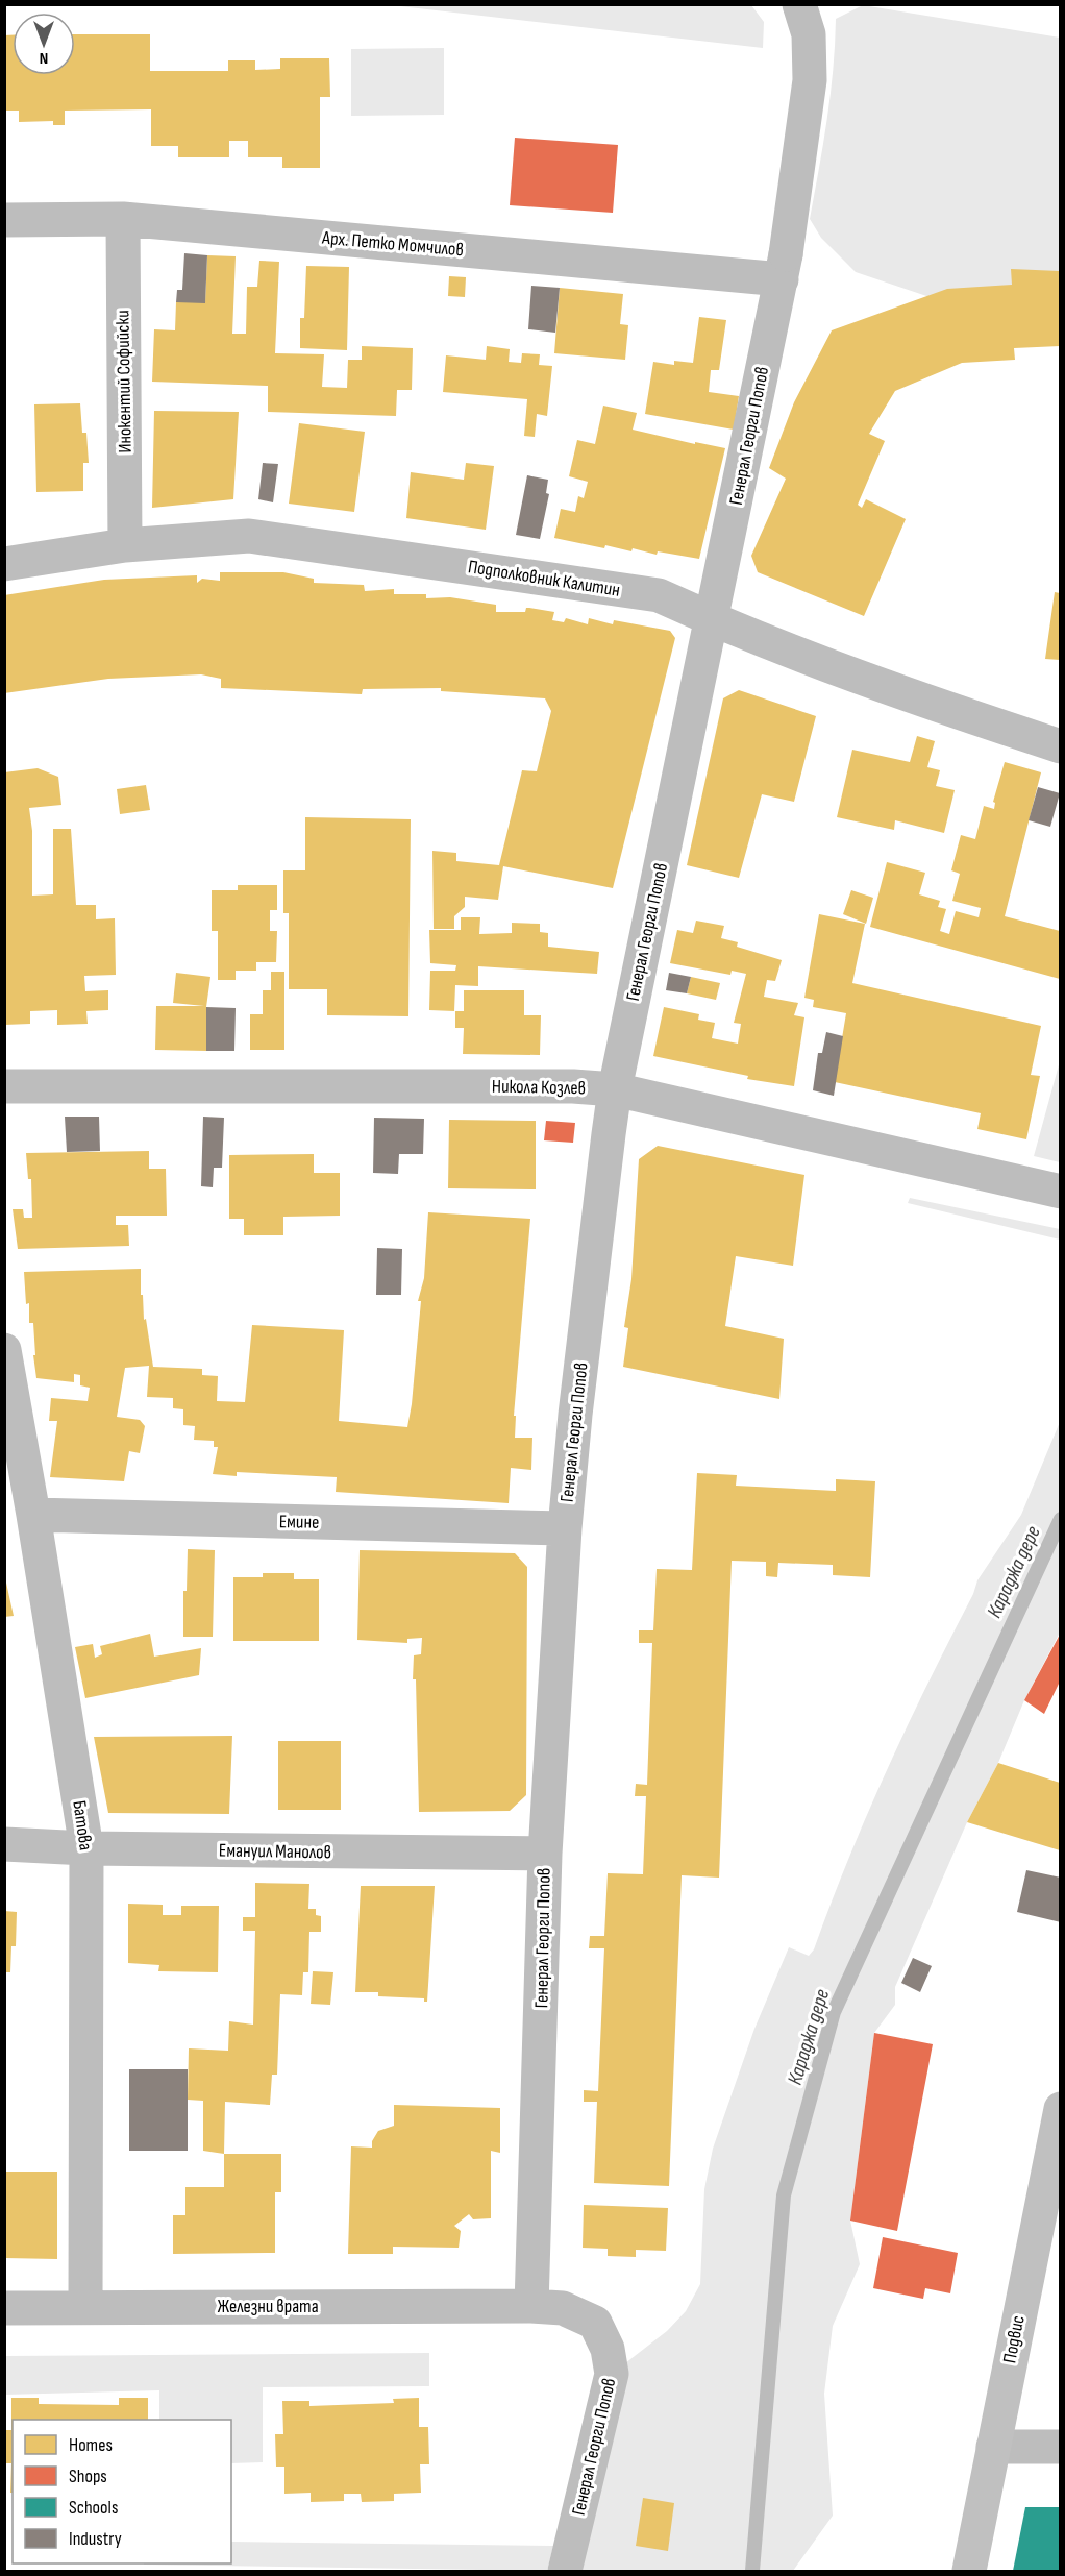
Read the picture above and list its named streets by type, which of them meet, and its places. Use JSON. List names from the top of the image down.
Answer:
{
  "streets": {
    "main road": [
      "Арх. Петко Момчилов",
      "Инокентий Софийски",
      "Генерал Георги Попов",
      "Подполковник Калитин",
      "Никола Козлев",
      "Емине",
      "Батова",
      "Емануил Манолов",
      "Железни врата"
    ],
    "street": ["Подвис"]
  },
  "crossings": [
    ["Арх. Петко Момчилов", "Инокентий Софийски"],
    ["Арх. Петко Момчилов", "Генерал Георги Попов"],
    ["Инокентий Софийски", "Подполковник Калитин"],
    ["Генерал Георги Попов", "Подполковник Калитин"],
    ["Генерал Георги Попов", "Никола Козлев"],
    ["Генерал Георги Попов", "Емине"],
    ["Генерал Георги Попов", "Емануил Манолов"],
    ["Генерал Георги Попов", "Железни врата"],
    ["Емине", "Батова"],
    ["Батова", "Емануил Манолов"],
    ["Батова", "Железни врата"]
  ],
  "water": ["Караджа дере"],
  "legend": [
    "Homes",
    "Shops",
    "Schools",
    "Industry"
  ],
  "north": "bottom"
}
